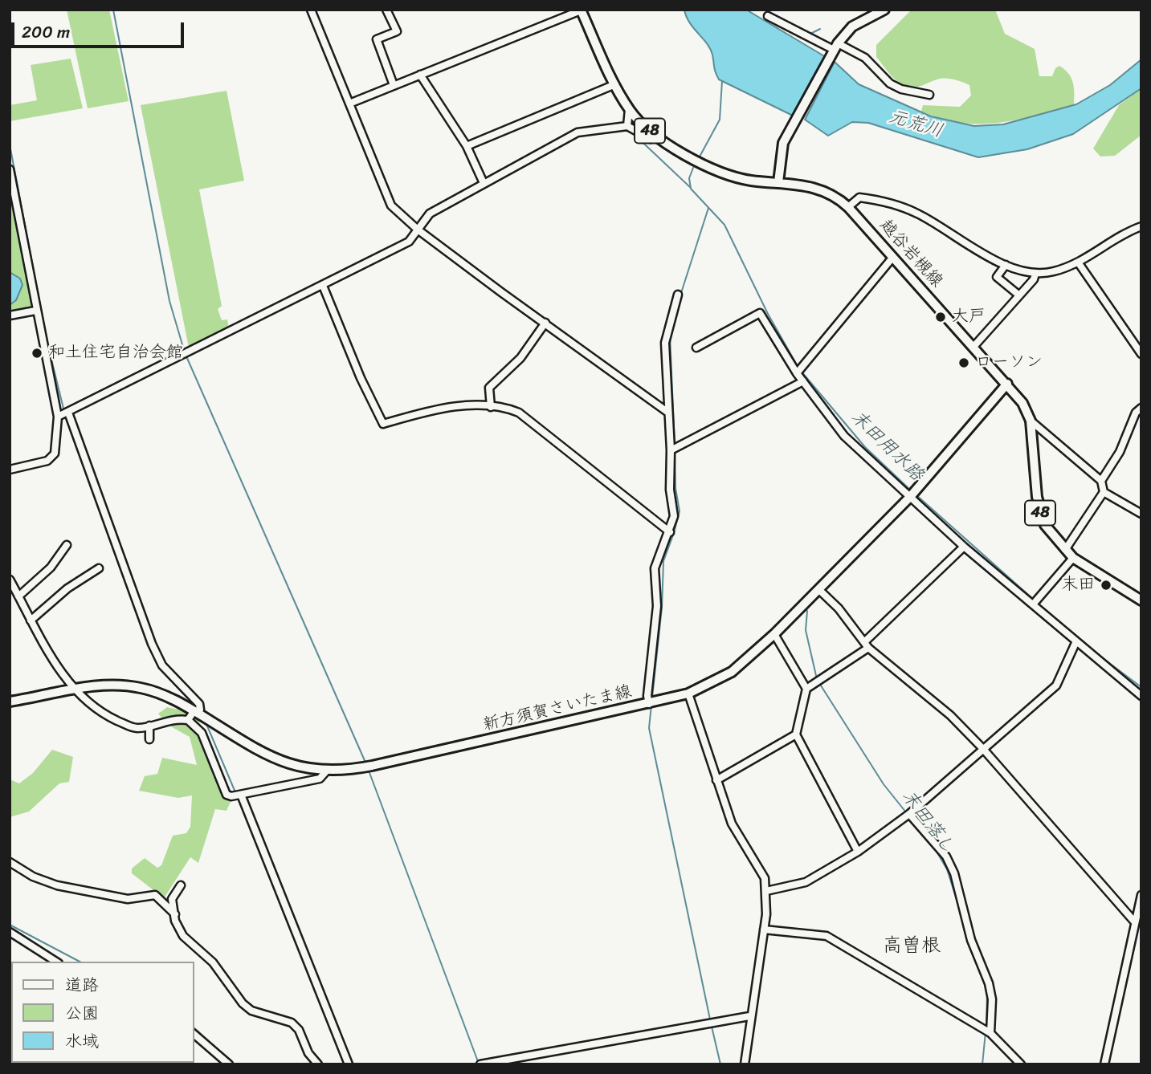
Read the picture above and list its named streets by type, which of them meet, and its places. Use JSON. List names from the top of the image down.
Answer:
{
  "streets": {
    "main road": ["48", "越谷岩槻線", "新方須賀さいたま線"]
  },
  "crossings": [
    ["越谷岩槻線", "新方須賀さいたま線"]
  ],
  "districts": ["高曽根"],
  "water": ["元荒川", "末田用水路", "末田落し"],
  "places": [
    "大戸",
    "和土住宅自治会館",
    "ローソン",
    "末田"
  ],
  "legend": ["道路", "公園", "水域"],
  "scale_bar": "200 m"
}
